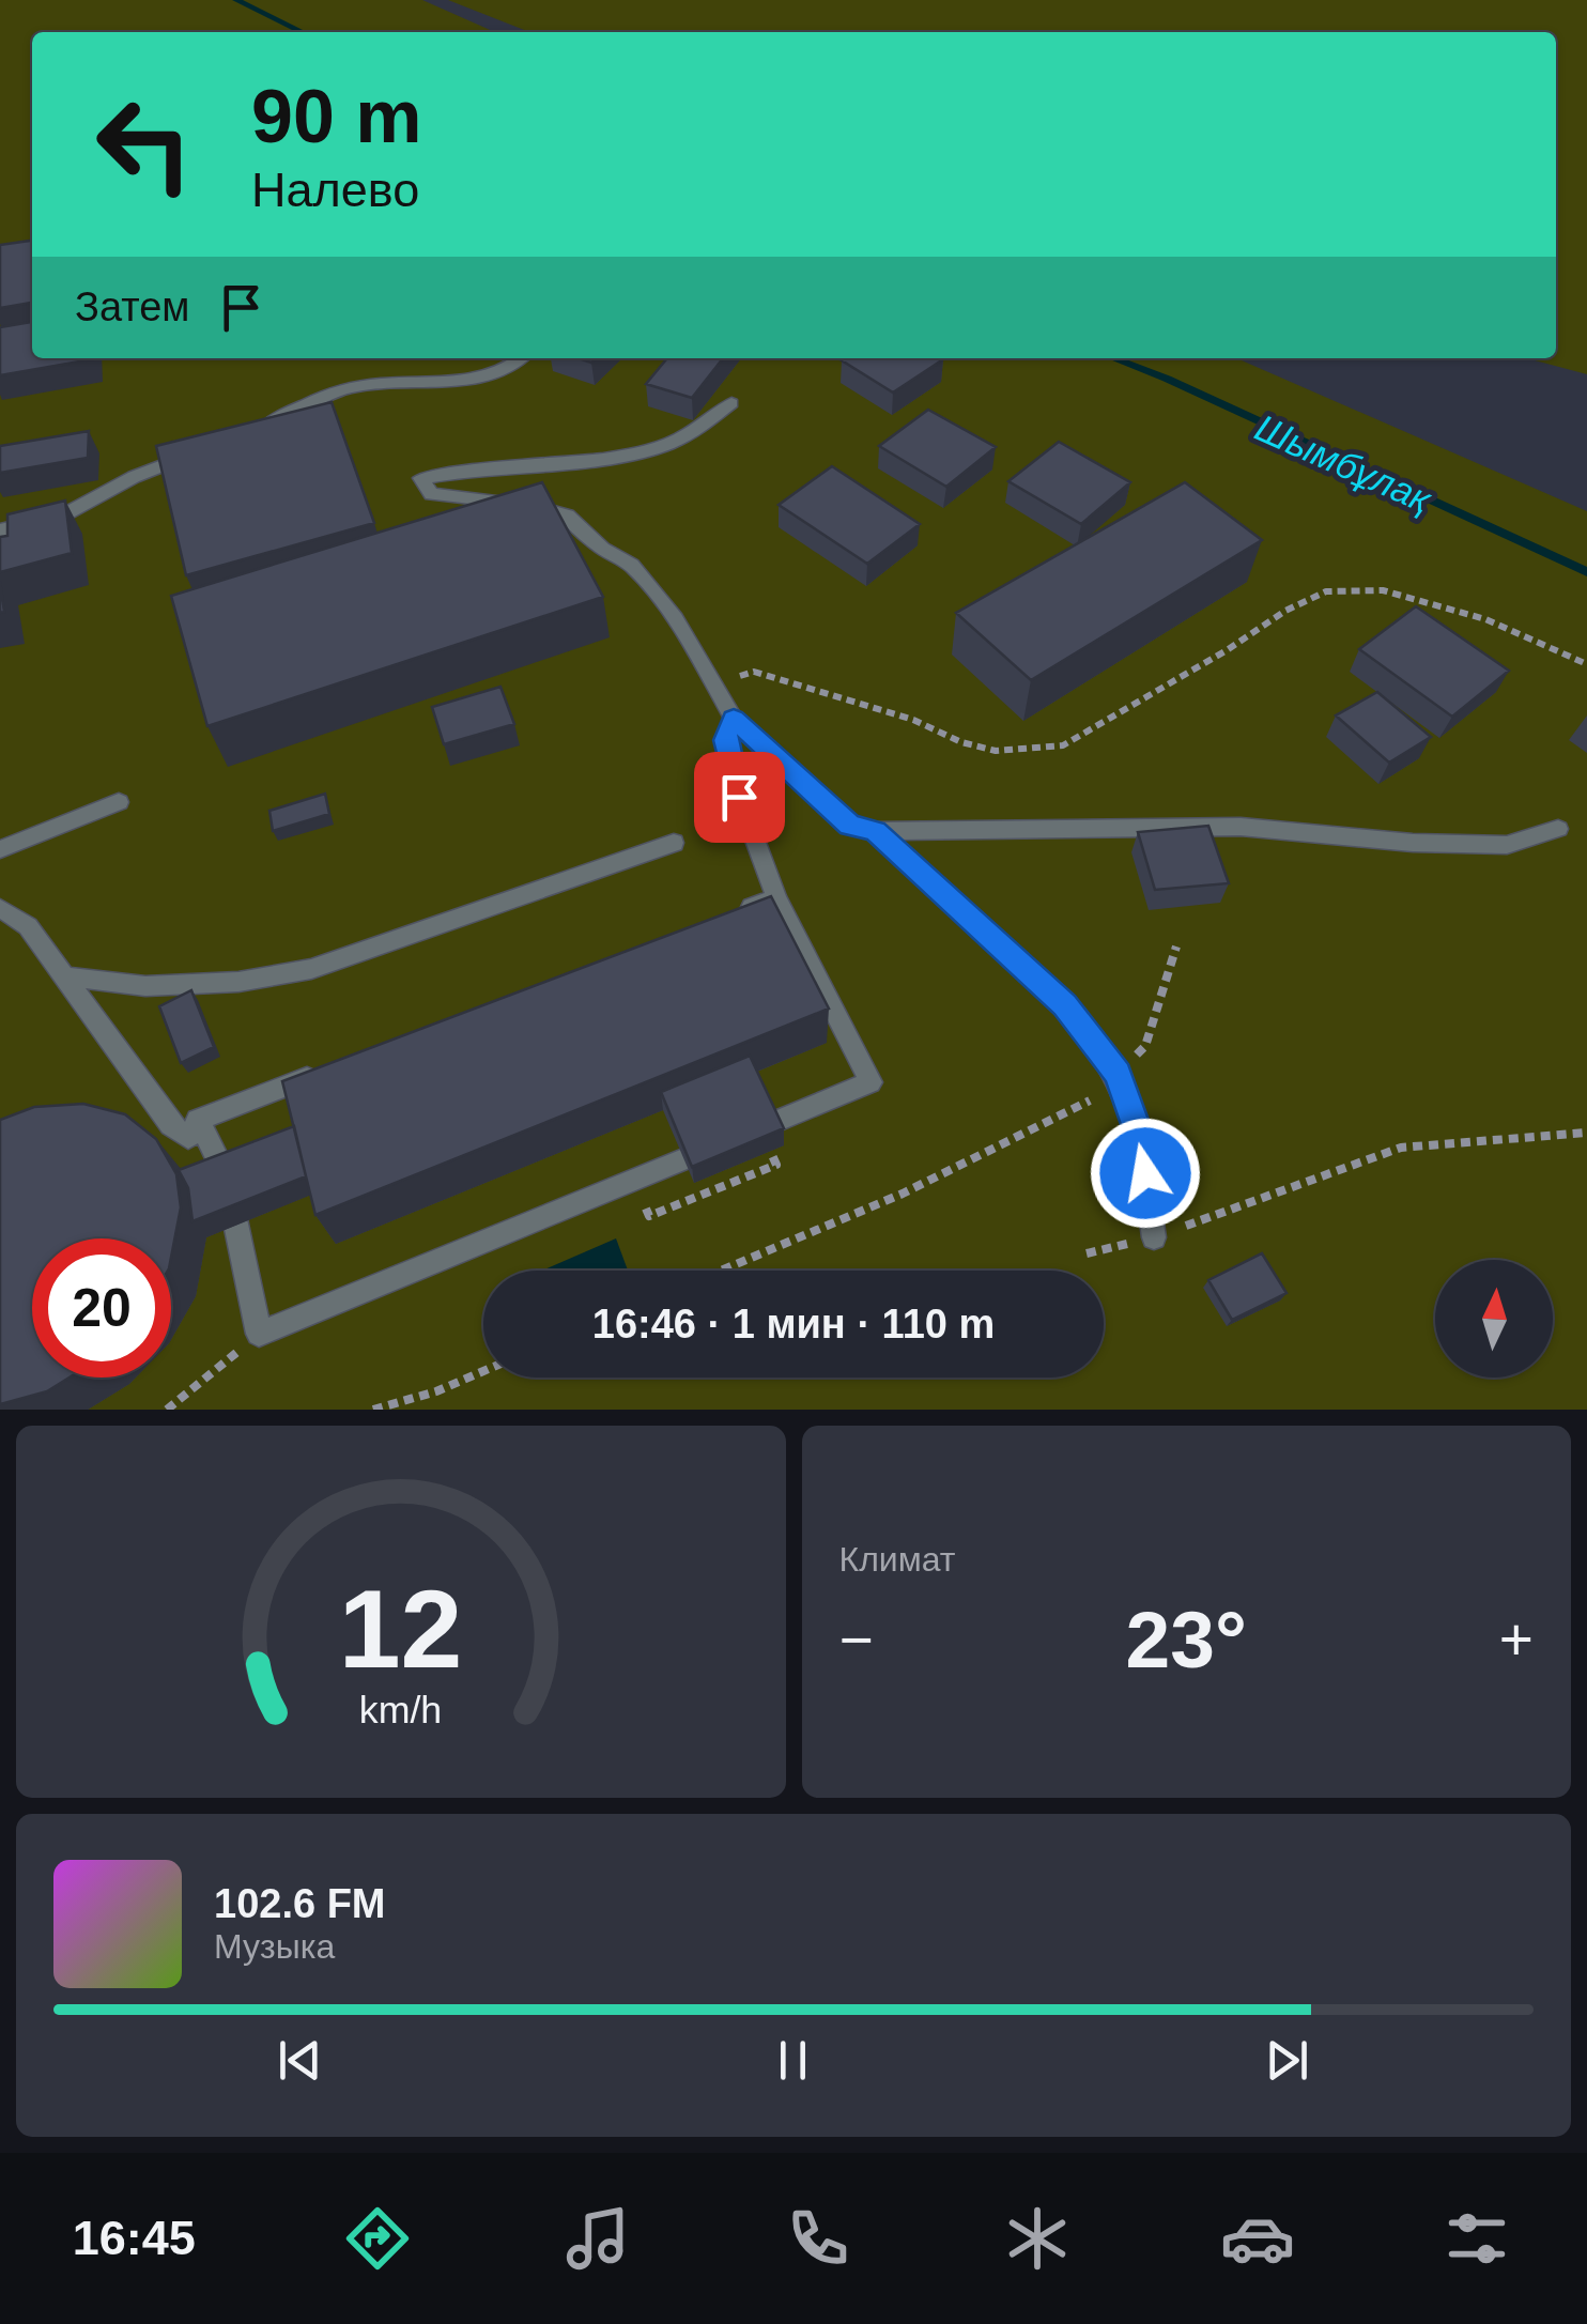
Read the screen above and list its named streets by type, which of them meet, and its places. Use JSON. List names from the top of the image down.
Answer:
{
  "water": ["Шымбұлақ"],
  "north": "top",
  "page": {
    "turn": ["90 m", "Налево"],
    "then": "Затем",
    "limit": "20",
    "trip": "16:46 · 1 мин · 110 m",
    "tile": "Климат",
    "heat": ["−", "23°", "+"],
    "song": ["102.6 FM", "Музыка"],
    "tabs": "16:45",
    "gauge": ["12", "km/h"]
  }
}
